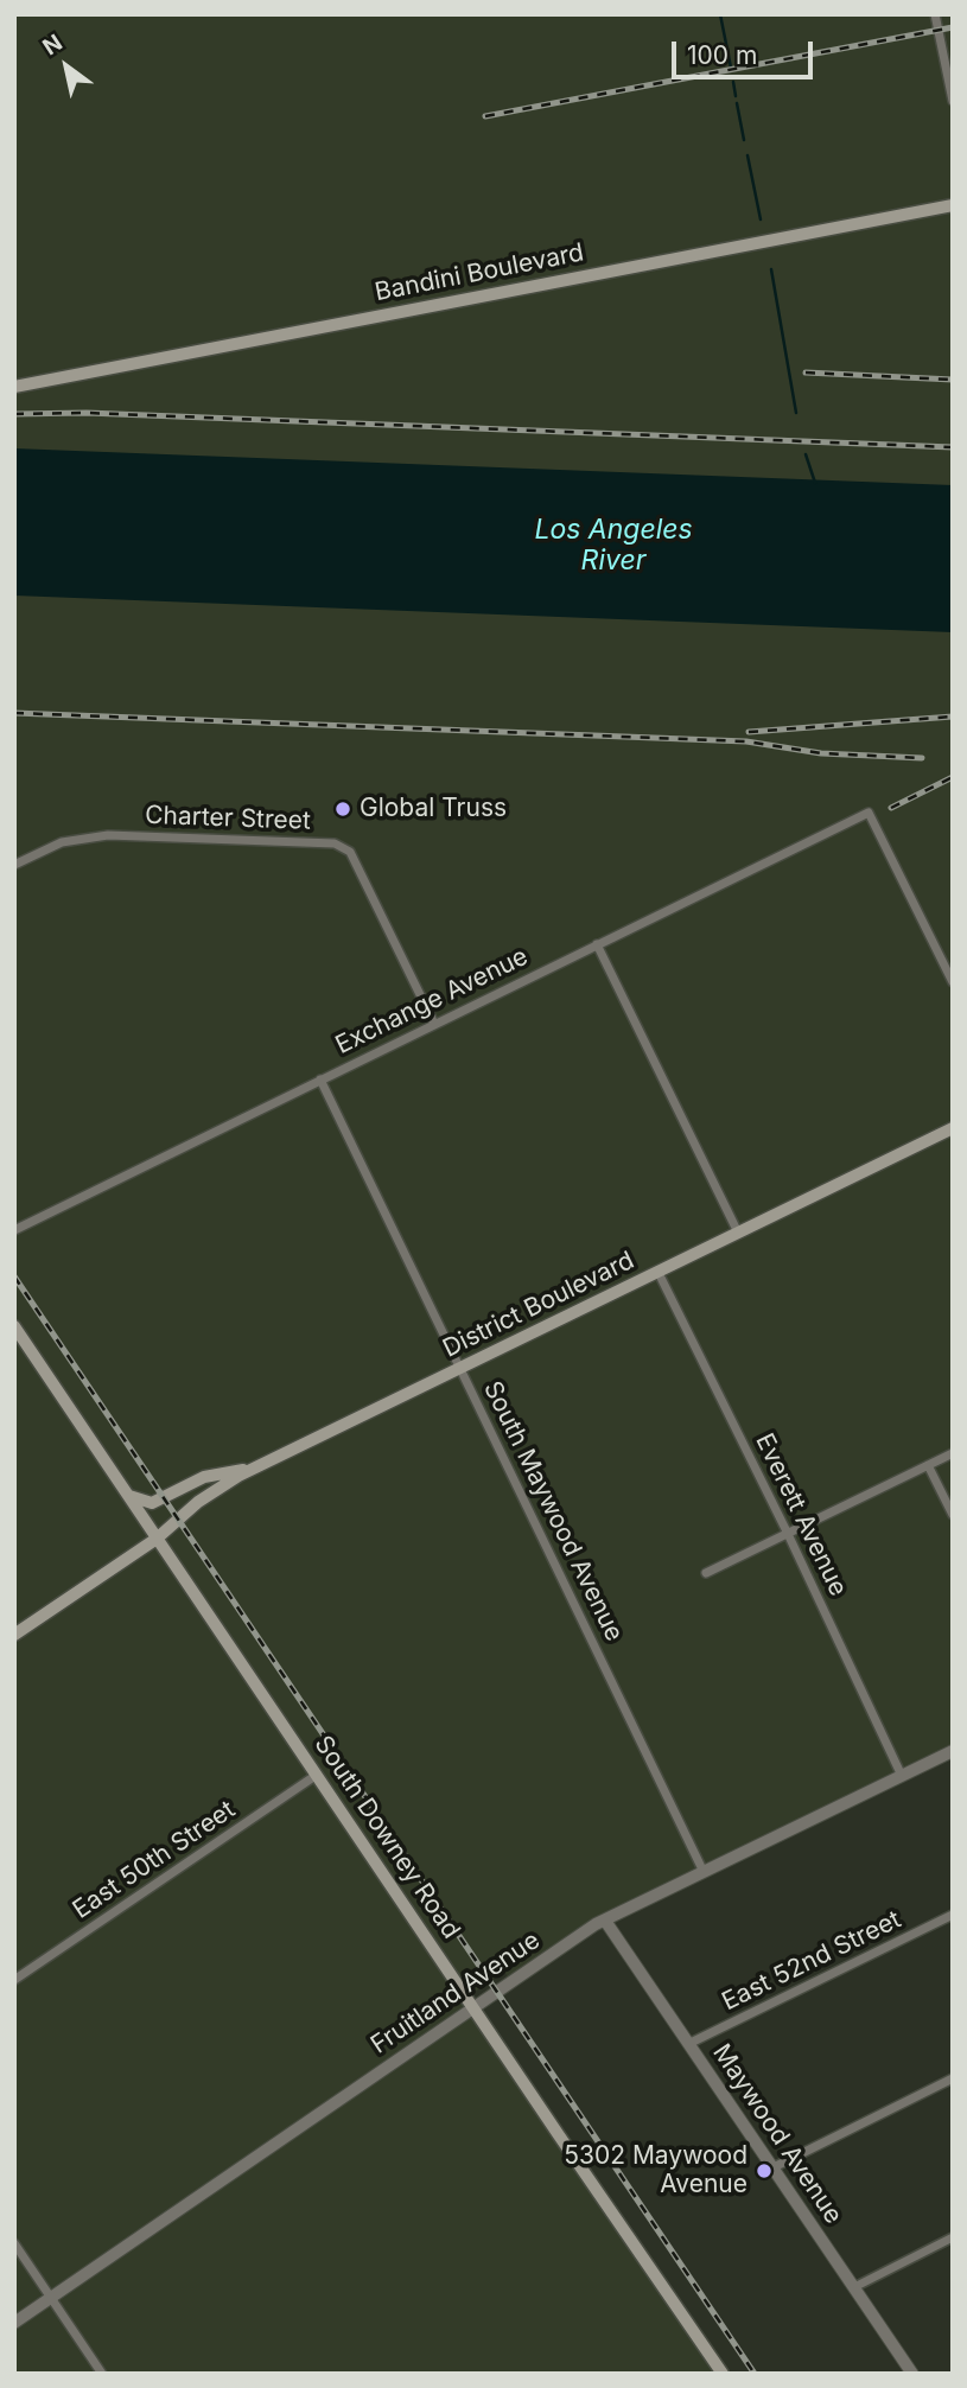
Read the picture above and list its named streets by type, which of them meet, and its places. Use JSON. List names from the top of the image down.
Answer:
{
  "streets": {
    "main road": ["Bandini Boulevard", "District Boulevard", "South Downey Road"],
    "street": [
      "Charter Street",
      "Exchange Avenue",
      "South Maywood Avenue",
      "Everett Avenue",
      "East 50th Street",
      "East 52nd Street",
      "Fruitland Avenue",
      "Maywood Avenue"
    ]
  },
  "crossings": [
    ["Charter Street", "Exchange Avenue"],
    ["Exchange Avenue", "South Maywood Avenue"],
    ["District Boulevard", "South Maywood Avenue"],
    ["District Boulevard", "Everett Avenue"],
    ["District Boulevard", "South Downey Road"],
    ["South Maywood Avenue", "Fruitland Avenue"],
    ["Everett Avenue", "Fruitland Avenue"],
    ["South Downey Road", "East 50th Street"],
    ["South Downey Road", "Fruitland Avenue"],
    ["East 52nd Street", "Maywood Avenue"],
    ["Fruitland Avenue", "Maywood Avenue"]
  ],
  "water": ["Los Angeles River"],
  "places": ["Global Truss", "5302 Maywood Avenue"],
  "scale_bar": "100 m",
  "north": "top left"
}
